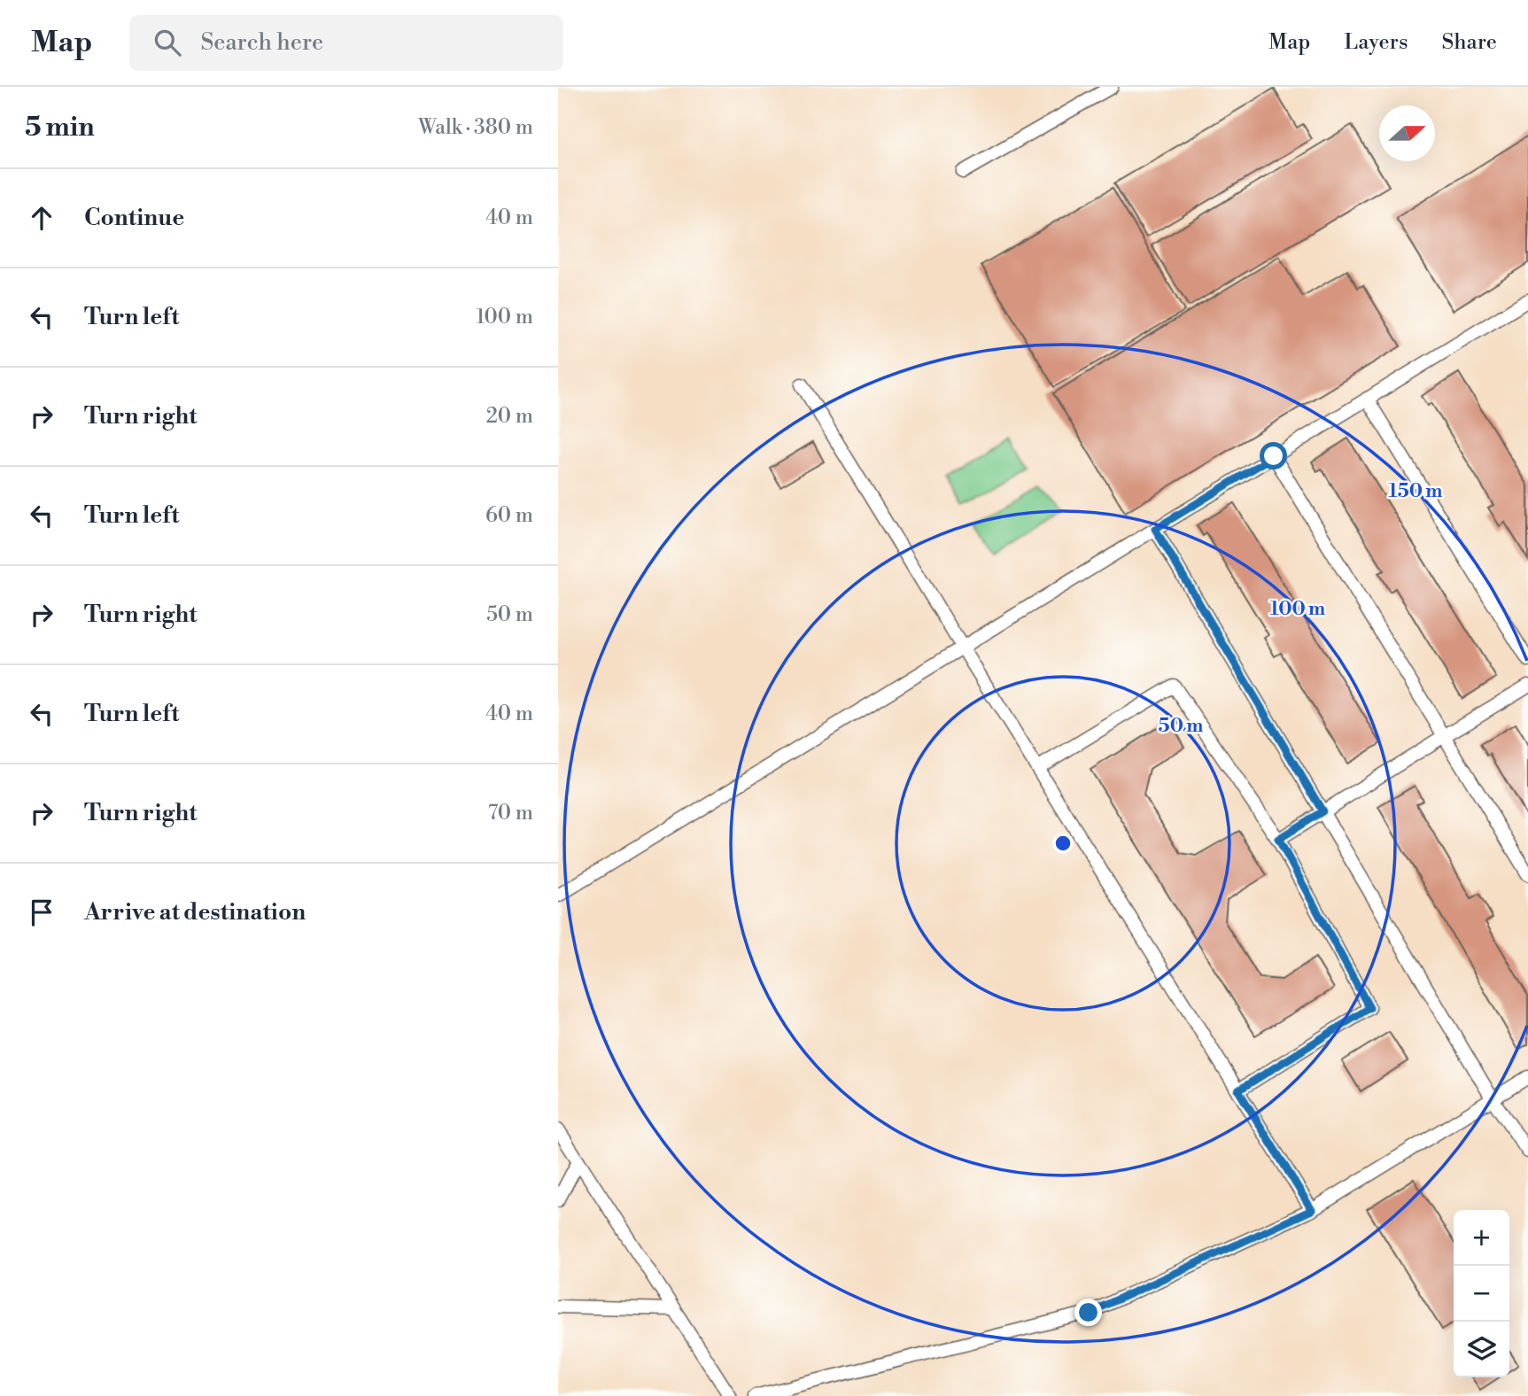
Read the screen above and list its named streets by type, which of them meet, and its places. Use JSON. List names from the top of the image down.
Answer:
{
  "north": "right",
  "page": {
    "header": "Map",
    "search": "Search here",
    "nav": ["Map", "Layers", "Share"],
    "heading": ["5 min", "Walk · 380 m"],
    "list": [
      ["Continue", "40 m"],
      ["Turn left", "100 m"],
      ["Turn right", "20 m"],
      ["Turn left", "60 m"],
      ["Turn right", "50 m"],
      ["Turn left", "40 m"],
      ["Turn right", "70 m"],
      "Arrive at destination"
    ],
    "map_buttons": ["+", "−"]
  },
  "rings": ["150 m", "100 m", "50 m"]
}
